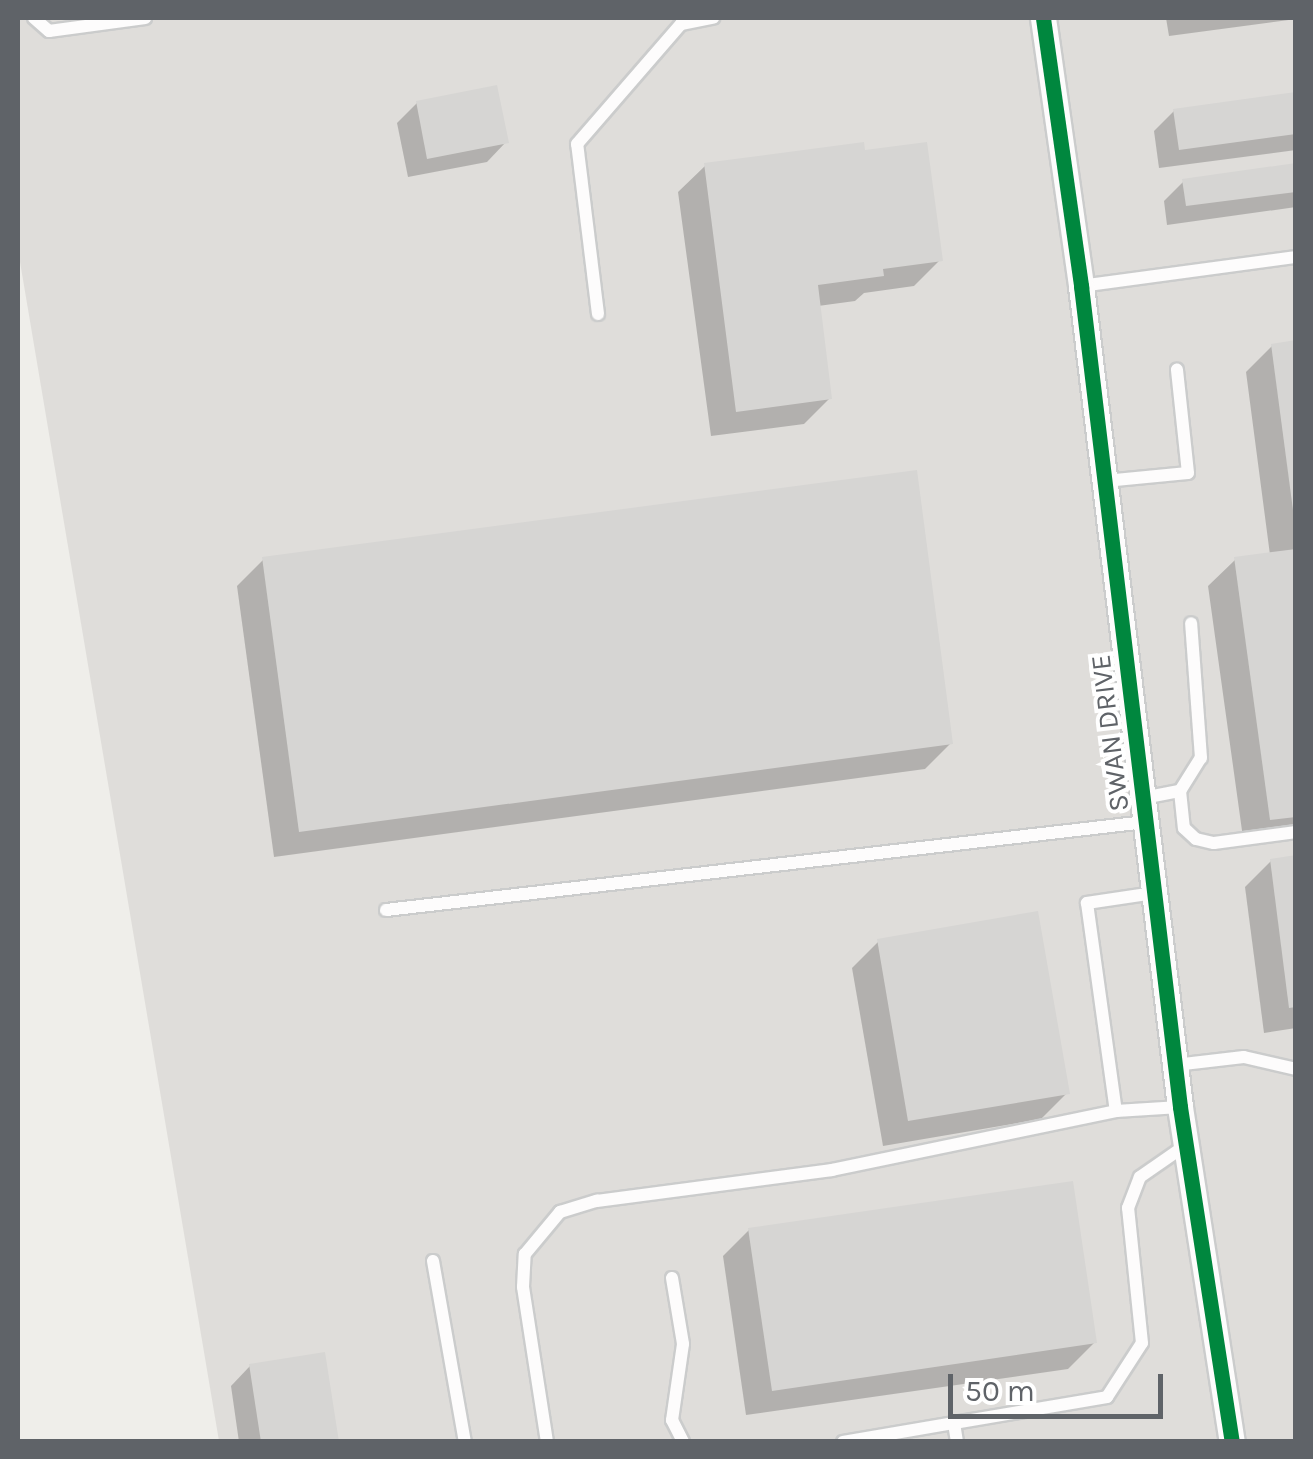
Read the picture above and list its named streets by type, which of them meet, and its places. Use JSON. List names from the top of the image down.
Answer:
{
  "streets": {
    "street": ["SWAN DRIVE"]
  },
  "scale_bar": "50 m"
}
